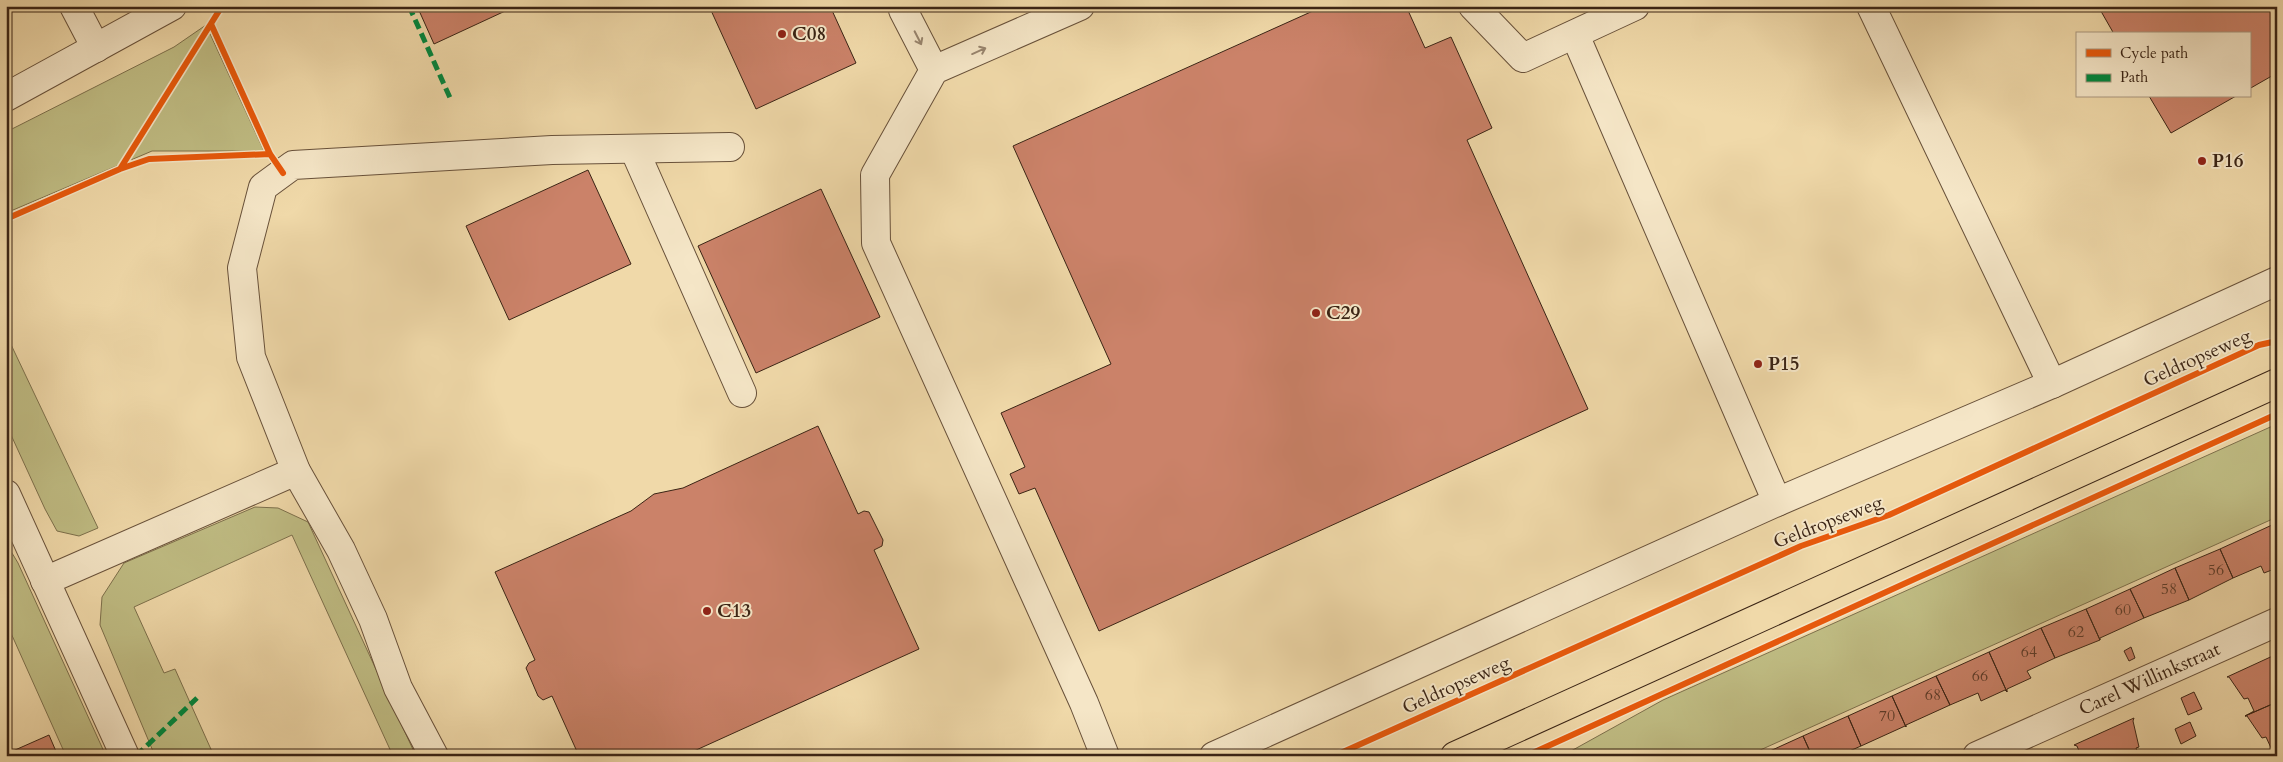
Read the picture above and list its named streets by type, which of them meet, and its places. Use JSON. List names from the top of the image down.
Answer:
{
  "streets": {
    "street": ["Carel Willinkstraat"],
    "cycle path": ["Geldropseweg"]
  },
  "places": [
    "C08",
    "P16",
    "C29",
    "P15",
    "C13"
  ],
  "house_numbers": [
    "56",
    "58",
    "60",
    "62",
    "64",
    "66",
    "68",
    "70"
  ],
  "legend": ["Cycle path", "Path"]
}
